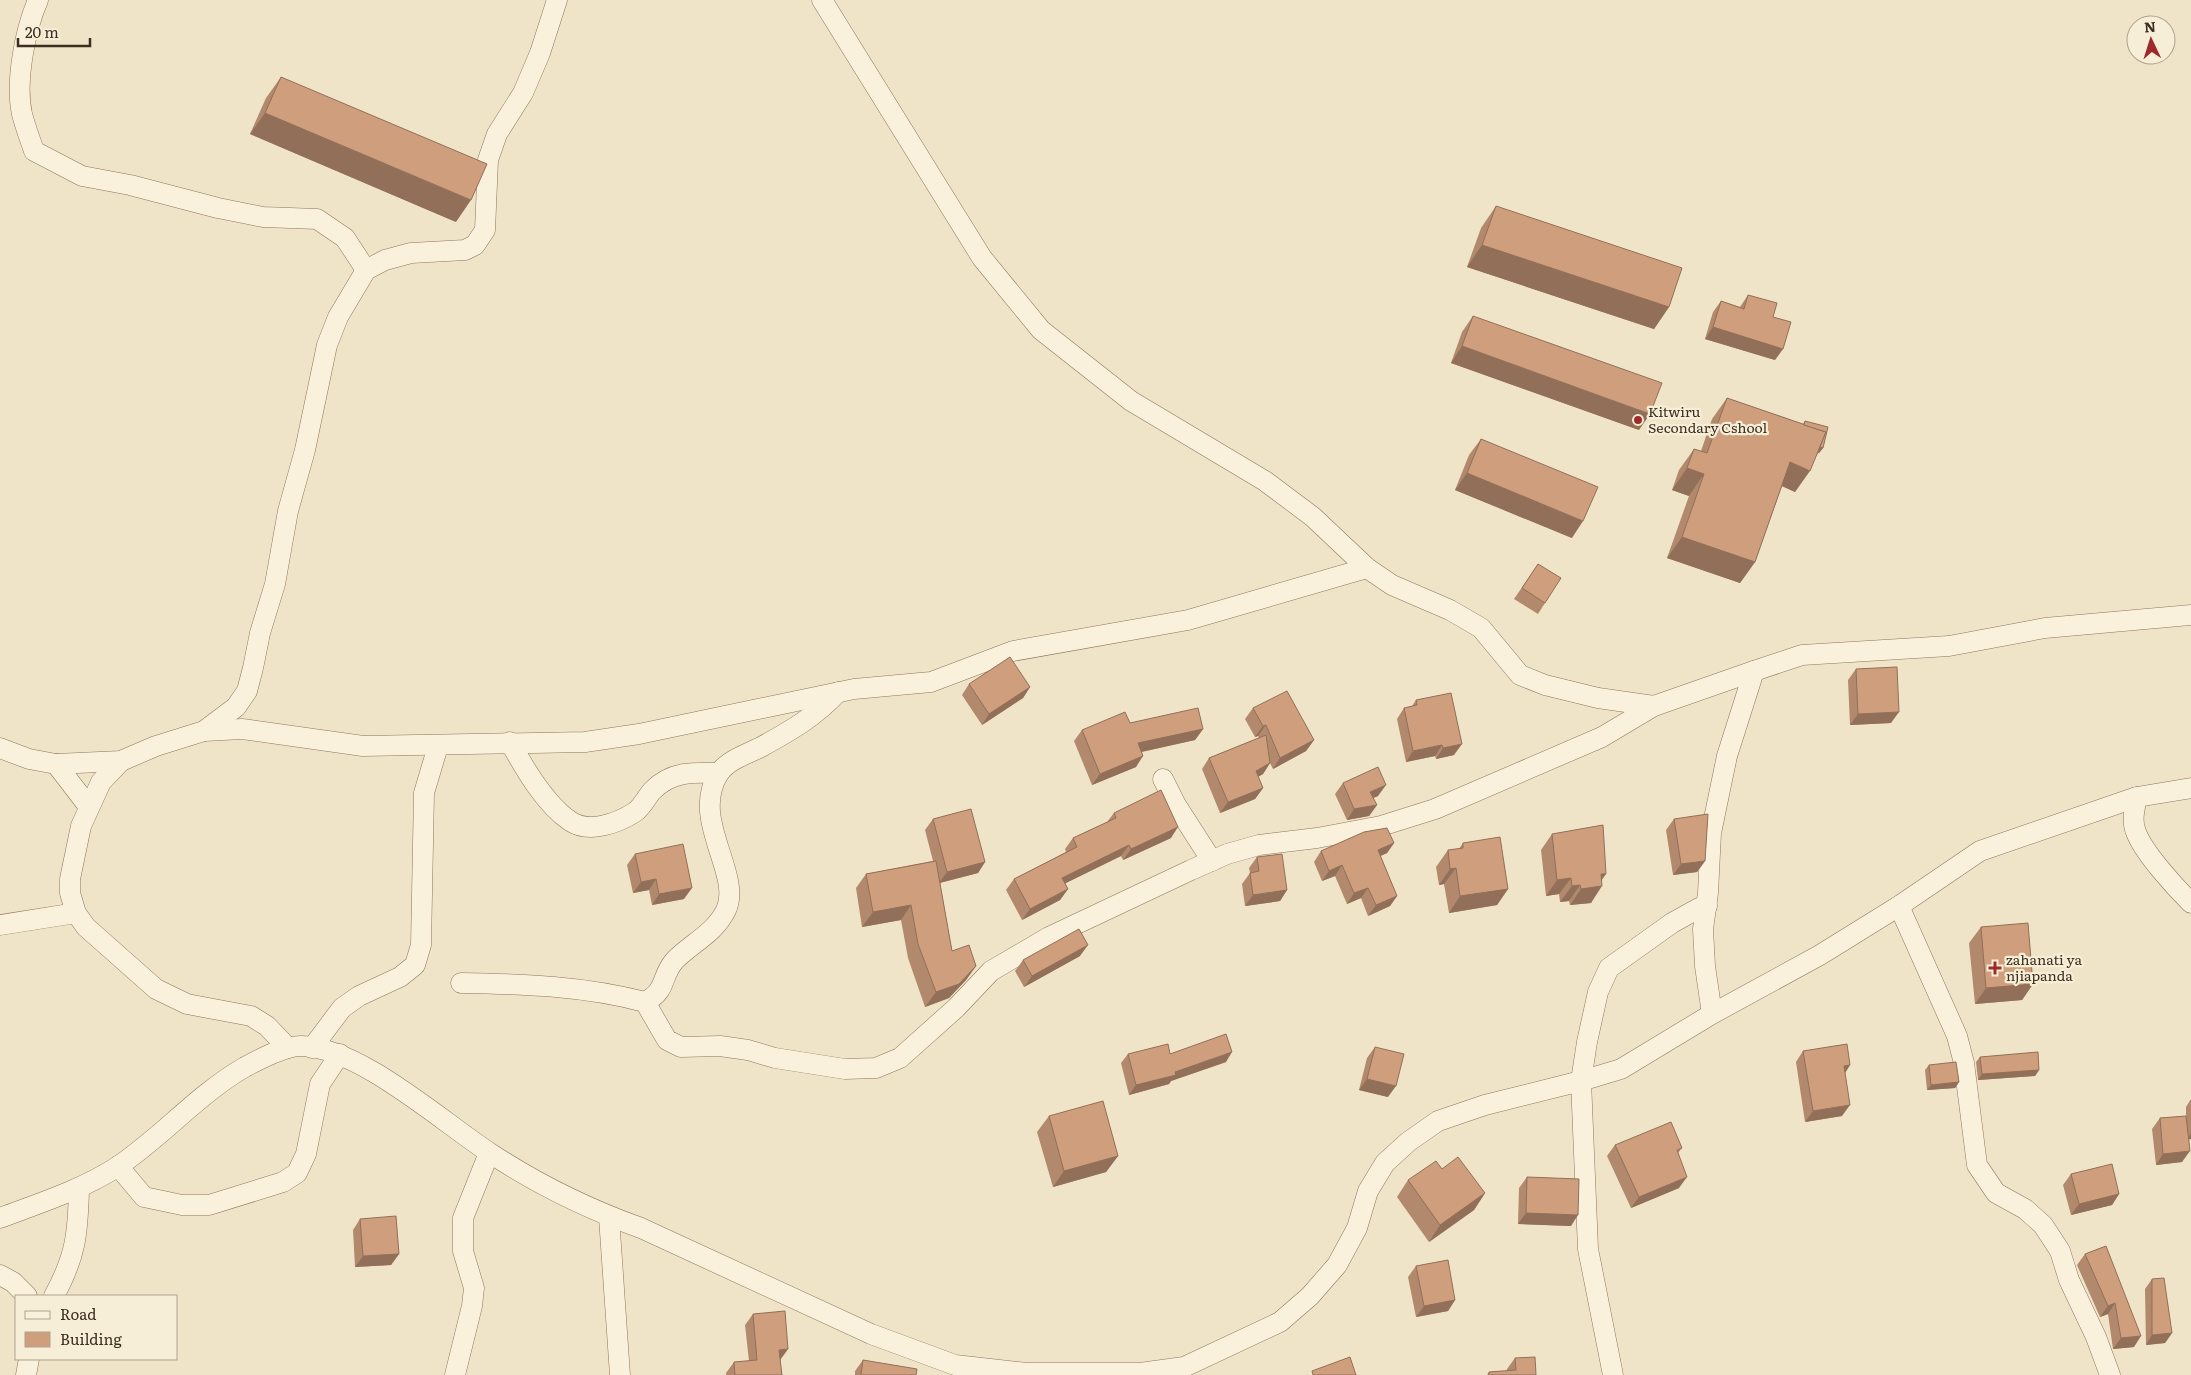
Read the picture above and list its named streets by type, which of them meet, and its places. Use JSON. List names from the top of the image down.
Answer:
{
  "places": {
    "other": ["Kitwiru Secondary Cshool"],
    "health": ["zahanati ya njiapanda"]
  },
  "legend": ["Road", "Building"],
  "scale_bar": "20 m",
  "north": "top"
}
